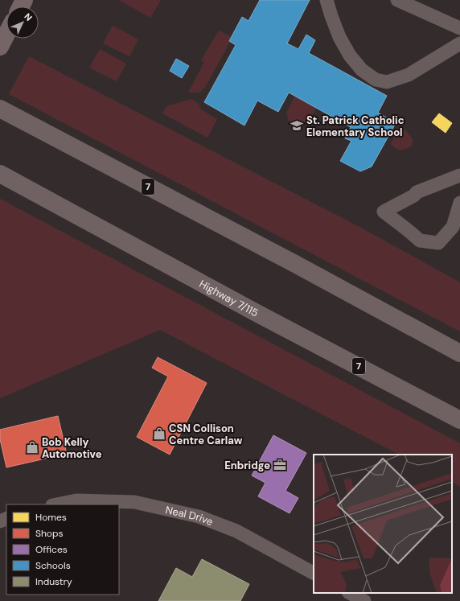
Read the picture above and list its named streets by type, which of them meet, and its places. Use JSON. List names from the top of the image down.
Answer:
{
  "streets": {
    "highway": ["7", "Highway 7/115"],
    "street": ["Neal Drive"]
  },
  "places": {
    "school or university": ["St. Patrick Catholic Elementary School"],
    "shop": ["CSN Collison Centre Carlaw", "Bob Kelly Automotive"],
    "office": ["Enbridge"]
  },
  "legend": [
    "Homes",
    "Shops",
    "Offices",
    "Schools",
    "Industry"
  ],
  "north": "top right"
}
